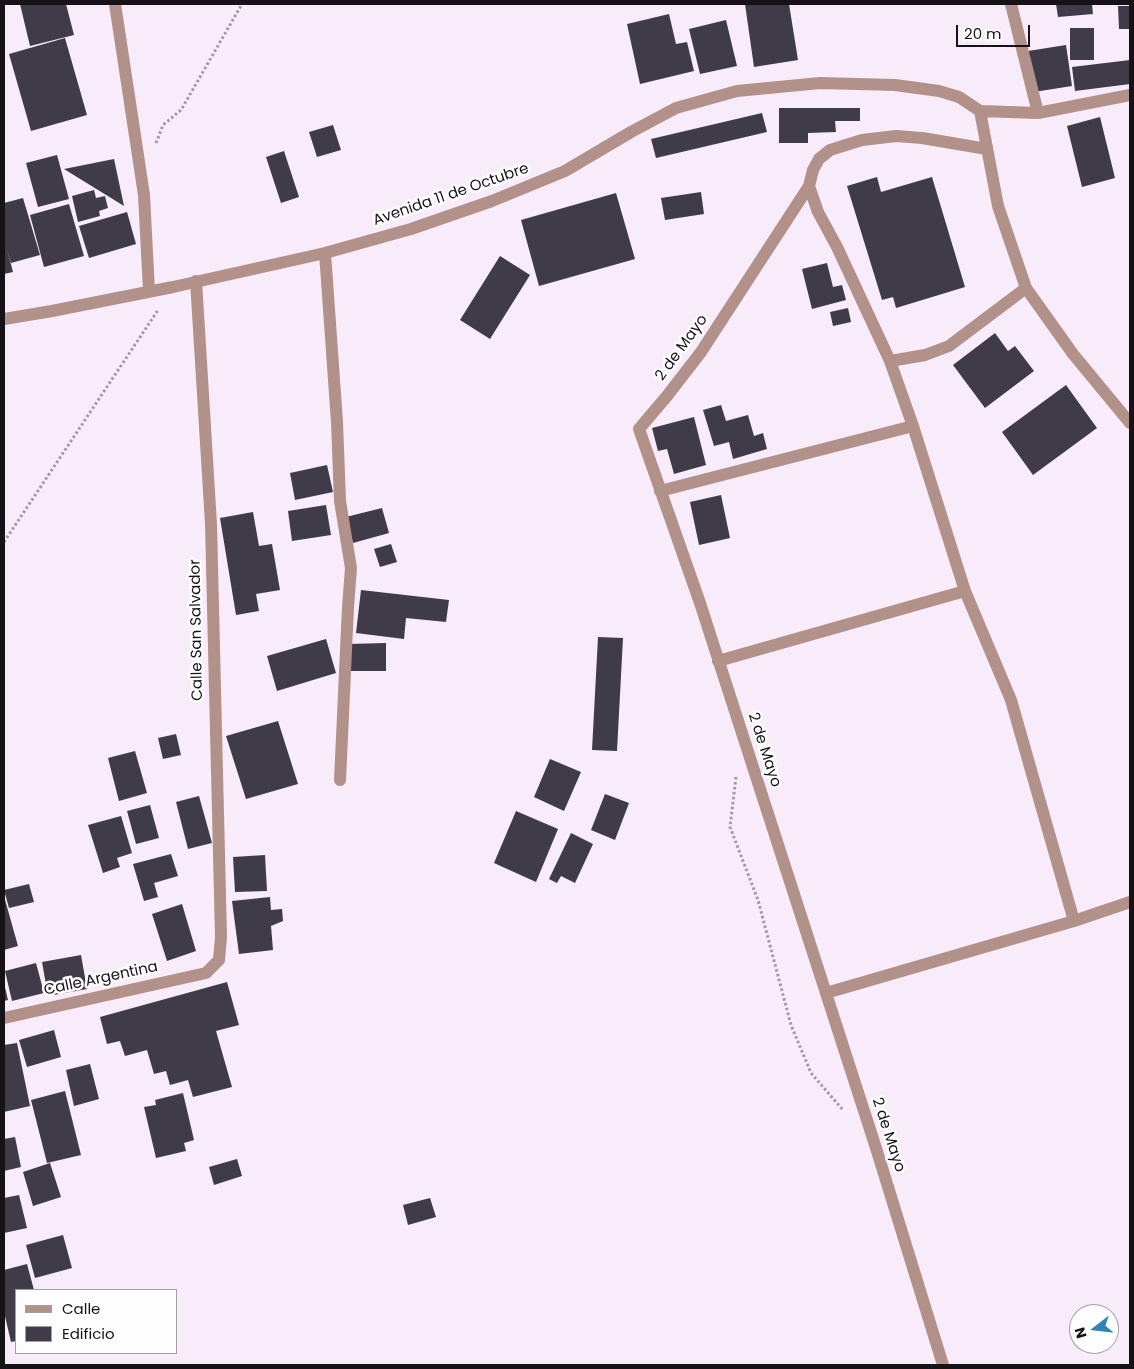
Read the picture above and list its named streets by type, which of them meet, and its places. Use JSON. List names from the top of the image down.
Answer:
{
  "streets": {
    "street": [
      "Avenida 11 de Octubre",
      "2 de Mayo",
      "Calle San Salvador",
      "Calle Argentina"
    ]
  },
  "crossings": [
    ["Avenida 11 de Octubre", "Calle San Salvador"],
    ["Calle San Salvador", "Calle Argentina"]
  ],
  "legend": ["Calle", "Edificio"],
  "scale_bar": "20 m",
  "north": "left"
}
